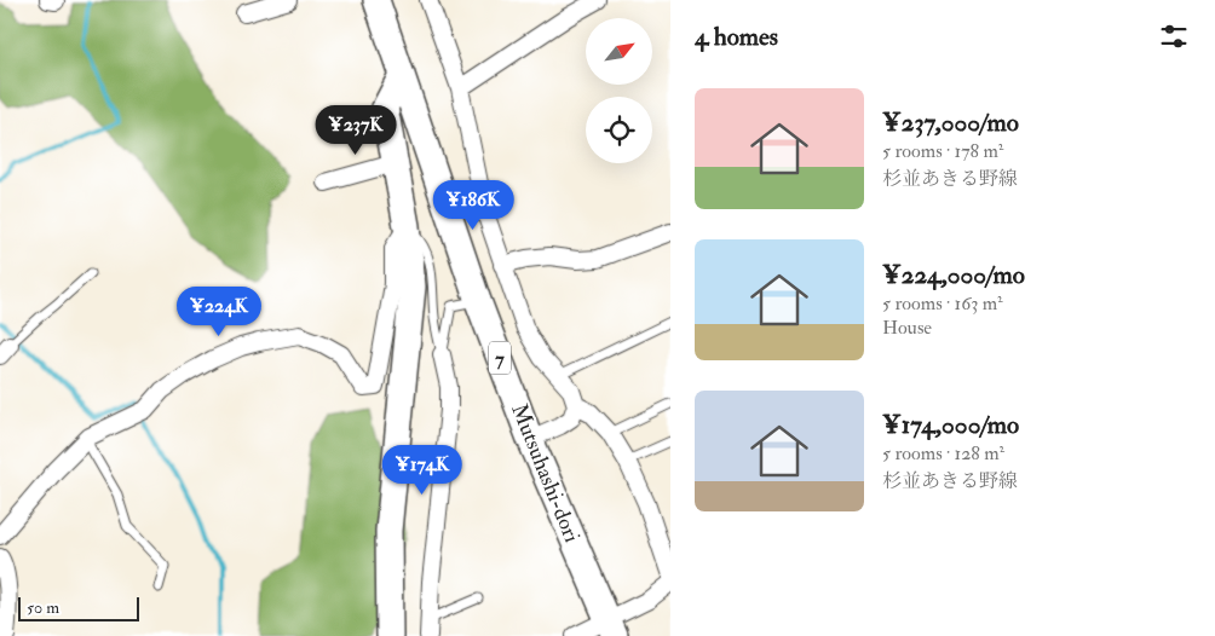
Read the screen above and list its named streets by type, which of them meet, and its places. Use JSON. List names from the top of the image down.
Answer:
{
  "streets": {
    "main road": ["7", "Mutsuhashi-dori"]
  },
  "scale_bar": "50 m",
  "north": "top right",
  "page": {
    "heading": "4 homes",
    "list": [
      {
        "name": "¥237,000/mo",
        "note": "5 rooms · 178 m² · 杉並あきる野線"
      },
      {
        "name": "¥224,000/mo",
        "note": "5 rooms · 163 m² · House"
      },
      {
        "name": "¥174,000/mo",
        "note": "5 rooms · 128 m² · 杉並あきる野線"
      }
    ],
    "price": [
      "¥237K",
      "¥186K",
      "¥224K",
      "¥174K"
    ],
    "scale": "50 m"
  }
}
